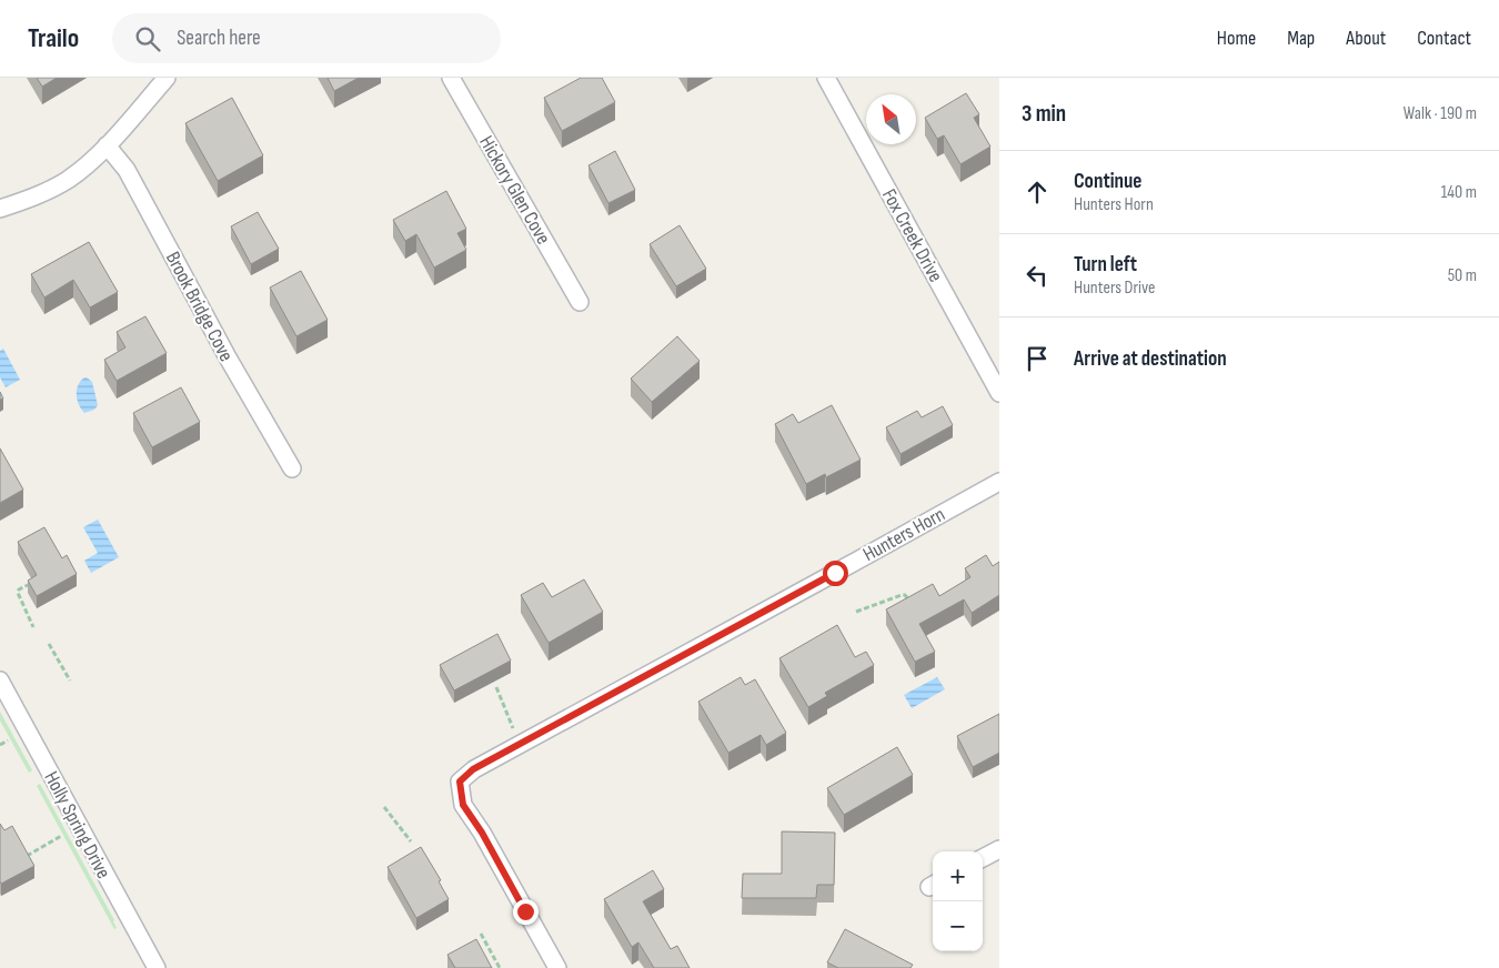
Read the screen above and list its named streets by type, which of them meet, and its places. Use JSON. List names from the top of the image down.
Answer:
{
  "streets": {
    "street": [
      "Hickory Glen Cove",
      "Fox Creek Drive",
      "Brook Bridge Cove",
      "Hunters Horn",
      "Holly Spring Drive"
    ]
  },
  "north": "top left",
  "page": {
    "header": "Trailo",
    "search": "Search here",
    "nav": [
      "Home",
      "Map",
      "About",
      "Contact"
    ],
    "heading": ["3 min", "Walk · 190 m"],
    "list": [
      ["Continue", "Hunters Horn", "140 m"],
      ["Turn left", "Hunters Drive", "50 m"],
      "Arrive at destination"
    ],
    "map_buttons": ["+", "−"]
  }
}
